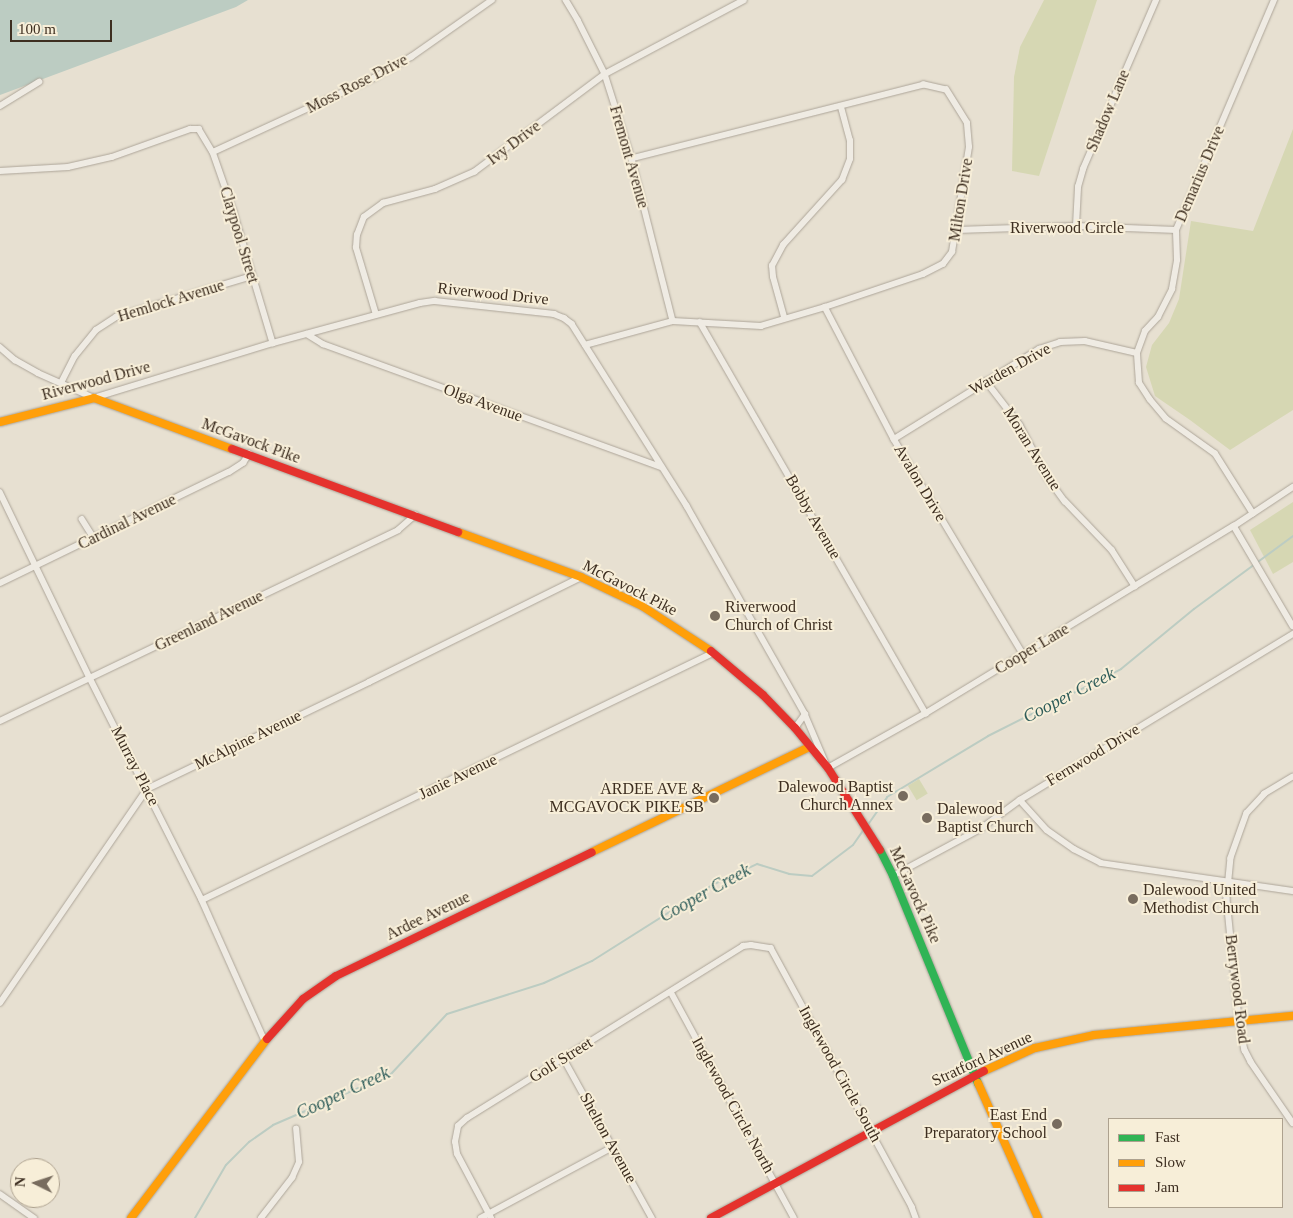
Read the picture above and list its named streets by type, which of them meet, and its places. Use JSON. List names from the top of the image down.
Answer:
{
  "streets": {
    "street": [
      "Moss Rose Drive",
      "Shadow Lane",
      "Ivy Drive",
      "Fremont Avenue",
      "Demarius Drive",
      "Milton Drive",
      "Riverwood Circle",
      "Claypool Street",
      "Riverwood Drive",
      "Hemlock Avenue",
      "Warden Drive",
      "Olga Avenue",
      "McGavock Pike",
      "Moran Avenue",
      "Avalon Drive",
      "Bobby Avenue",
      "Cardinal Avenue",
      "Greenland Avenue",
      "Cooper Lane",
      "McAlpine Avenue",
      "Fernwood Drive",
      "Murray Place",
      "Janie Avenue",
      "Ardee Avenue",
      "Berrywood Road",
      "Stratford Avenue",
      "Golf Street",
      "Inglewood Circle South",
      "Inglewood Circle North",
      "Shelton Avenue"
    ]
  },
  "crossings": [
    ["Moss Rose Drive", "Claypool Street"],
    ["Shadow Lane", "Riverwood Circle"],
    ["Ivy Drive", "Fremont Avenue"],
    ["Ivy Drive", "Riverwood Drive"],
    ["Fremont Avenue", "Milton Drive"],
    ["Demarius Drive", "Riverwood Circle"],
    ["Demarius Drive", "Warden Drive"],
    ["Demarius Drive", "Cooper Lane"],
    ["Milton Drive", "Riverwood Circle"],
    ["Milton Drive", "Riverwood Drive"],
    ["Milton Drive", "Avalon Drive"],
    ["Milton Drive", "Bobby Avenue"],
    ["Claypool Street", "Riverwood Drive"],
    ["Claypool Street", "Hemlock Avenue"],
    ["Riverwood Drive", "Olga Avenue"],
    ["Riverwood Drive", "McGavock Pike"],
    ["Riverwood Drive", "Cooper Lane"],
    ["Riverwood Drive", "Ardee Avenue"],
    ["Hemlock Avenue", "McGavock Pike"],
    ["Warden Drive", "Moran Avenue"],
    ["Warden Drive", "Avalon Drive"],
    ["McGavock Pike", "Cardinal Avenue"],
    ["McGavock Pike", "Greenland Avenue"],
    ["McGavock Pike", "Cooper Lane"],
    ["McGavock Pike", "McAlpine Avenue"],
    ["McGavock Pike", "Fernwood Drive"],
    ["McGavock Pike", "Janie Avenue"],
    ["McGavock Pike", "Ardee Avenue"],
    ["McGavock Pike", "Stratford Avenue"],
    ["Moran Avenue", "Cooper Lane"],
    ["Avalon Drive", "Cooper Lane"],
    ["Bobby Avenue", "Cooper Lane"],
    ["Cardinal Avenue", "Murray Place"],
    ["Greenland Avenue", "Murray Place"],
    ["McAlpine Avenue", "Murray Place"],
    ["Murray Place", "Janie Avenue"],
    ["Murray Place", "Ardee Avenue"],
    ["Berrywood Road", "Stratford Avenue"],
    ["Stratford Avenue", "Inglewood Circle South"],
    ["Stratford Avenue", "Inglewood Circle North"],
    ["Golf Street", "Inglewood Circle South"],
    ["Golf Street", "Inglewood Circle North"],
    ["Golf Street", "Shelton Avenue"]
  ],
  "water": ["Cooper Creek"],
  "places": [
    "Riverwood Church of Christ",
    "Dalewood Baptist Church Annex",
    "ARDEE AVE & MCGAVOCK PIKE SB",
    "Dalewood Baptist Church",
    "Dalewood United Methodist Church",
    "East End Preparatory School"
  ],
  "legend": ["Fast", "Slow", "Jam"],
  "scale_bar": "100 m",
  "north": "left"
}
